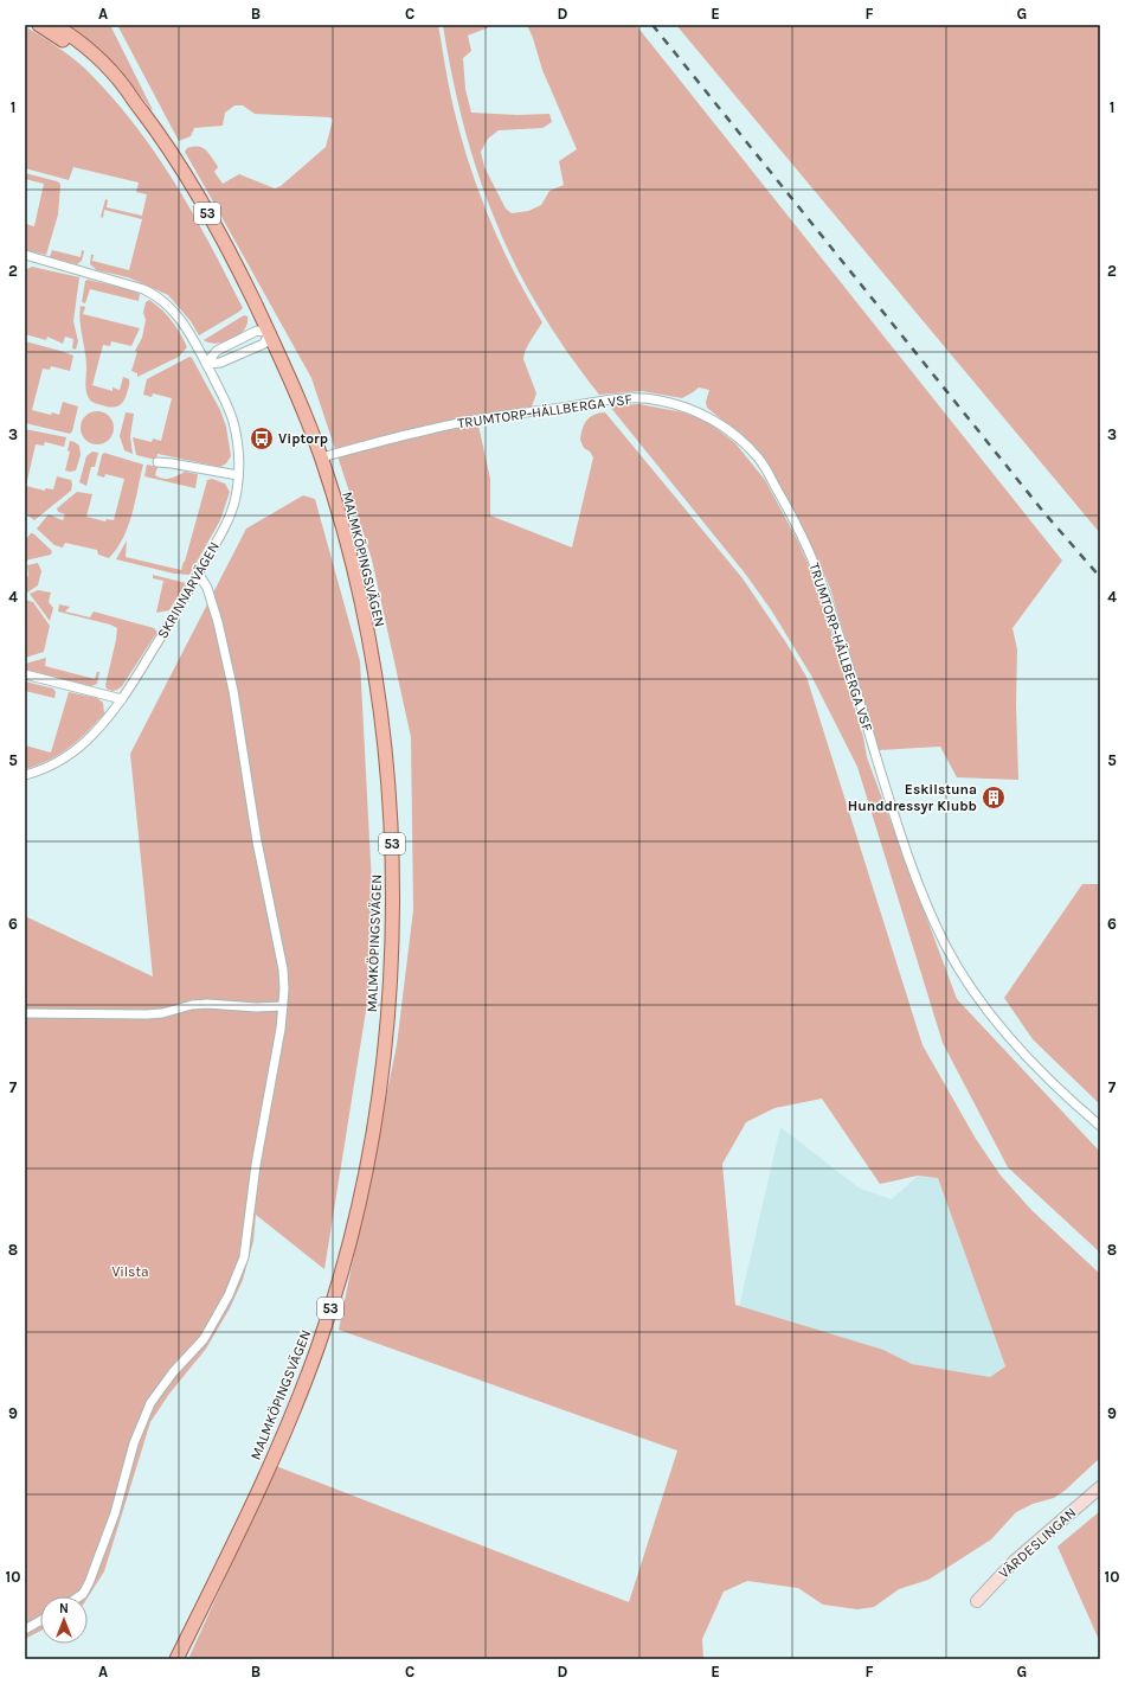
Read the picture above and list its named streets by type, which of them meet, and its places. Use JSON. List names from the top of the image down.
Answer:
{
  "streets": {
    "main road": ["53", "MALMKÖPINGSVÄGEN"],
    "street": ["TRUMTORP-HÄLLBERGA VSF", "SKRINNARVÄGEN", "VÄRDESLINGAN"]
  },
  "crossings": [
    ["TRUMTORP-HÄLLBERGA VSF", "MALMKÖPINGSVÄGEN"]
  ],
  "parks": ["Vilsta"],
  "places": {
    "bus stop": ["Viptorp"],
    "building": ["Eskilstuna Hunddressyr Klubb"]
  },
  "north": "top",
  "grid": {
    "columns": [
      "A",
      "B",
      "C",
      "D",
      "E",
      "F",
      "G"
    ],
    "rows": [
      "1",
      "2",
      "3",
      "4",
      "5",
      "6",
      "7",
      "8",
      "9",
      "10"
    ]
  }
}
